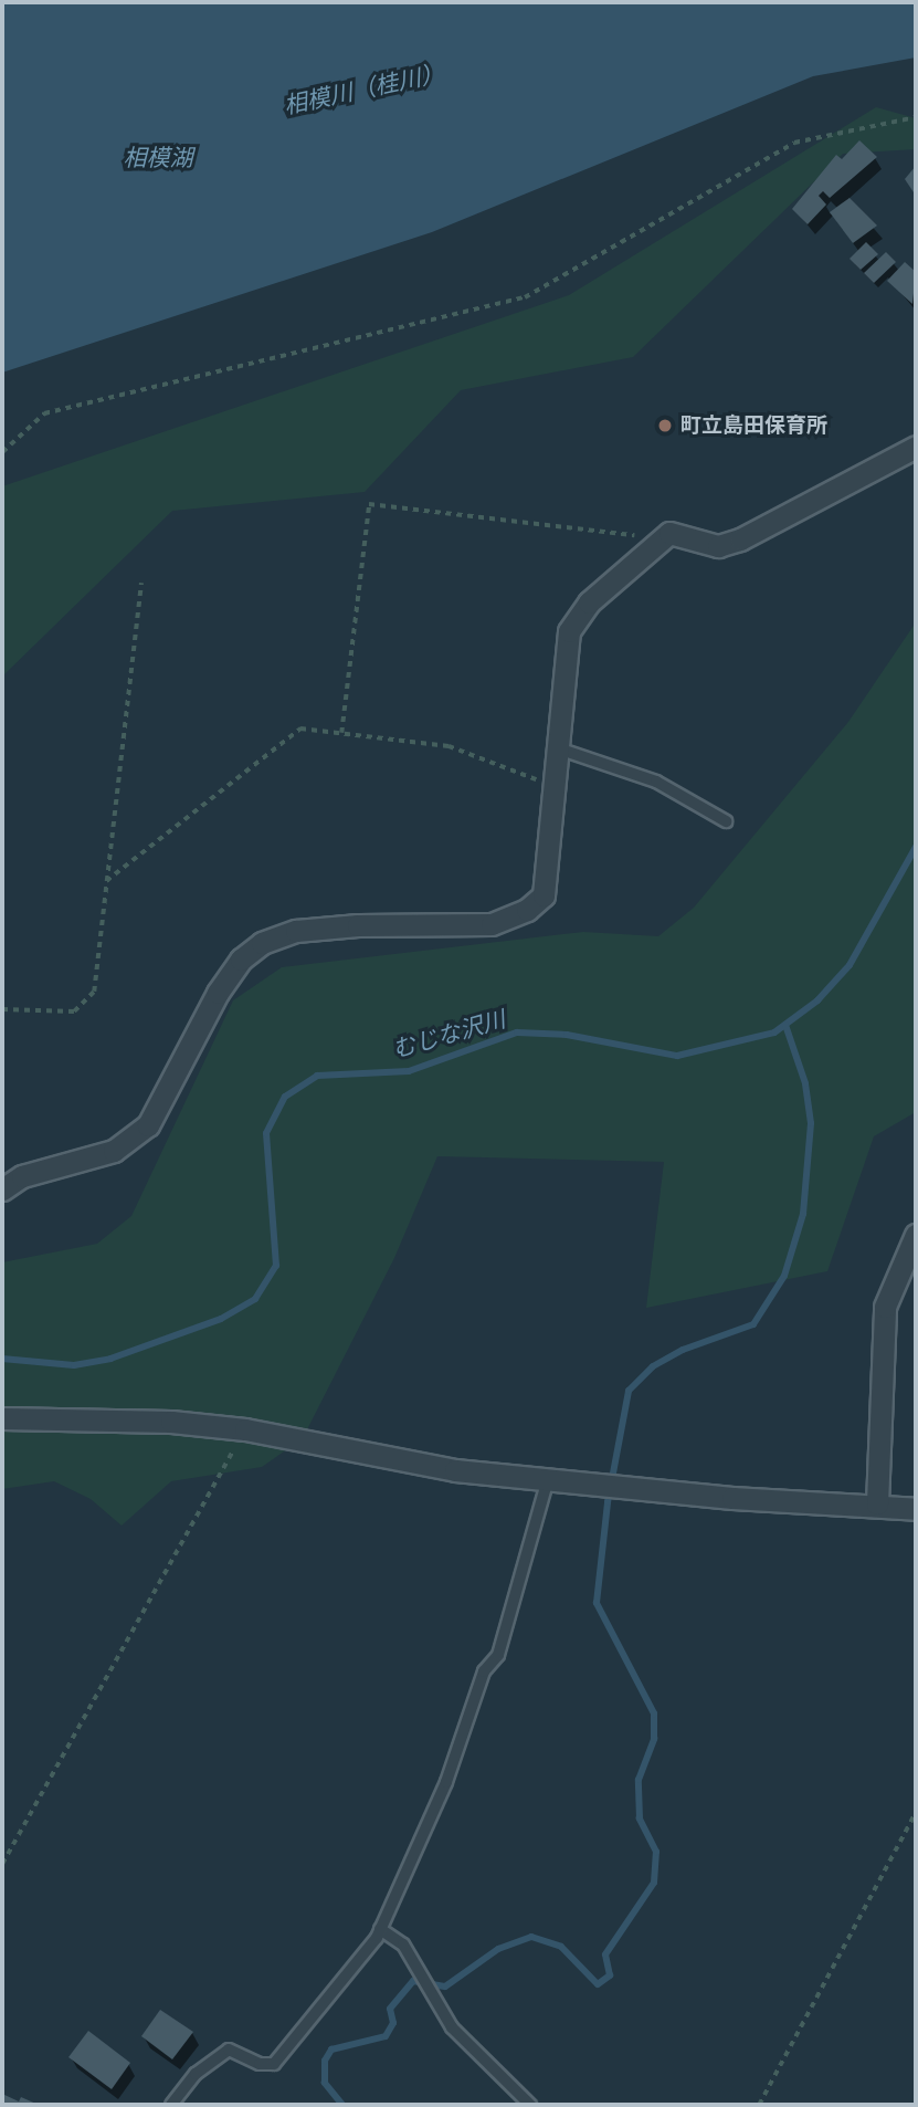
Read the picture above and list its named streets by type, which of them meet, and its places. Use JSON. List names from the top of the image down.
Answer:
{
  "water": ["相模川（桂川）", "相模湖", "むじな沢川"],
  "places": ["町立島田保育所"]
}
